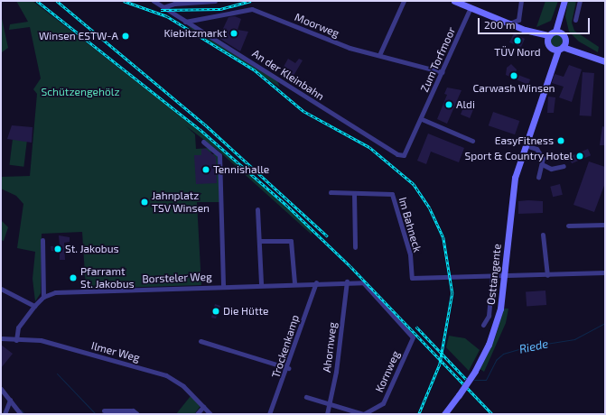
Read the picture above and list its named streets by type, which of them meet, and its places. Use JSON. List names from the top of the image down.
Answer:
{
  "streets": {
    "main road": ["Osttangente"],
    "street": [
      "Moorweg",
      "Zum Torfmoor",
      "An der Kleinbahn",
      "Im Bahneck",
      "Borsteler Weg",
      "Trockenkamp",
      "Ahornweg",
      "Ilmer Weg",
      "Kornweg"
    ]
  },
  "crossings": [
    ["Moorweg", "Zum Torfmoor"],
    ["Moorweg", "An der Kleinbahn"],
    ["Zum Torfmoor", "An der Kleinbahn"],
    ["Borsteler Weg", "Trockenkamp"],
    ["Borsteler Weg", "Ahornweg"],
    ["Borsteler Weg", "Kornweg"],
    ["Ahornweg", "Kornweg"]
  ],
  "water": ["Riede"],
  "parks": ["Schützengehölz"],
  "places": [
    "Kiebitzmarkt",
    "Winsen ESTW-A",
    "TÜV Nord",
    "Carwash Winsen",
    "Aldi",
    "EasyFitness",
    "Sport & Country Hotel",
    "Tennishalle",
    "Jahnplatz TSV Winsen",
    "St. Jakobus",
    "Pfarramt St. Jakobus",
    "Die Hütte"
  ],
  "scale_bar": "200 m"
}
